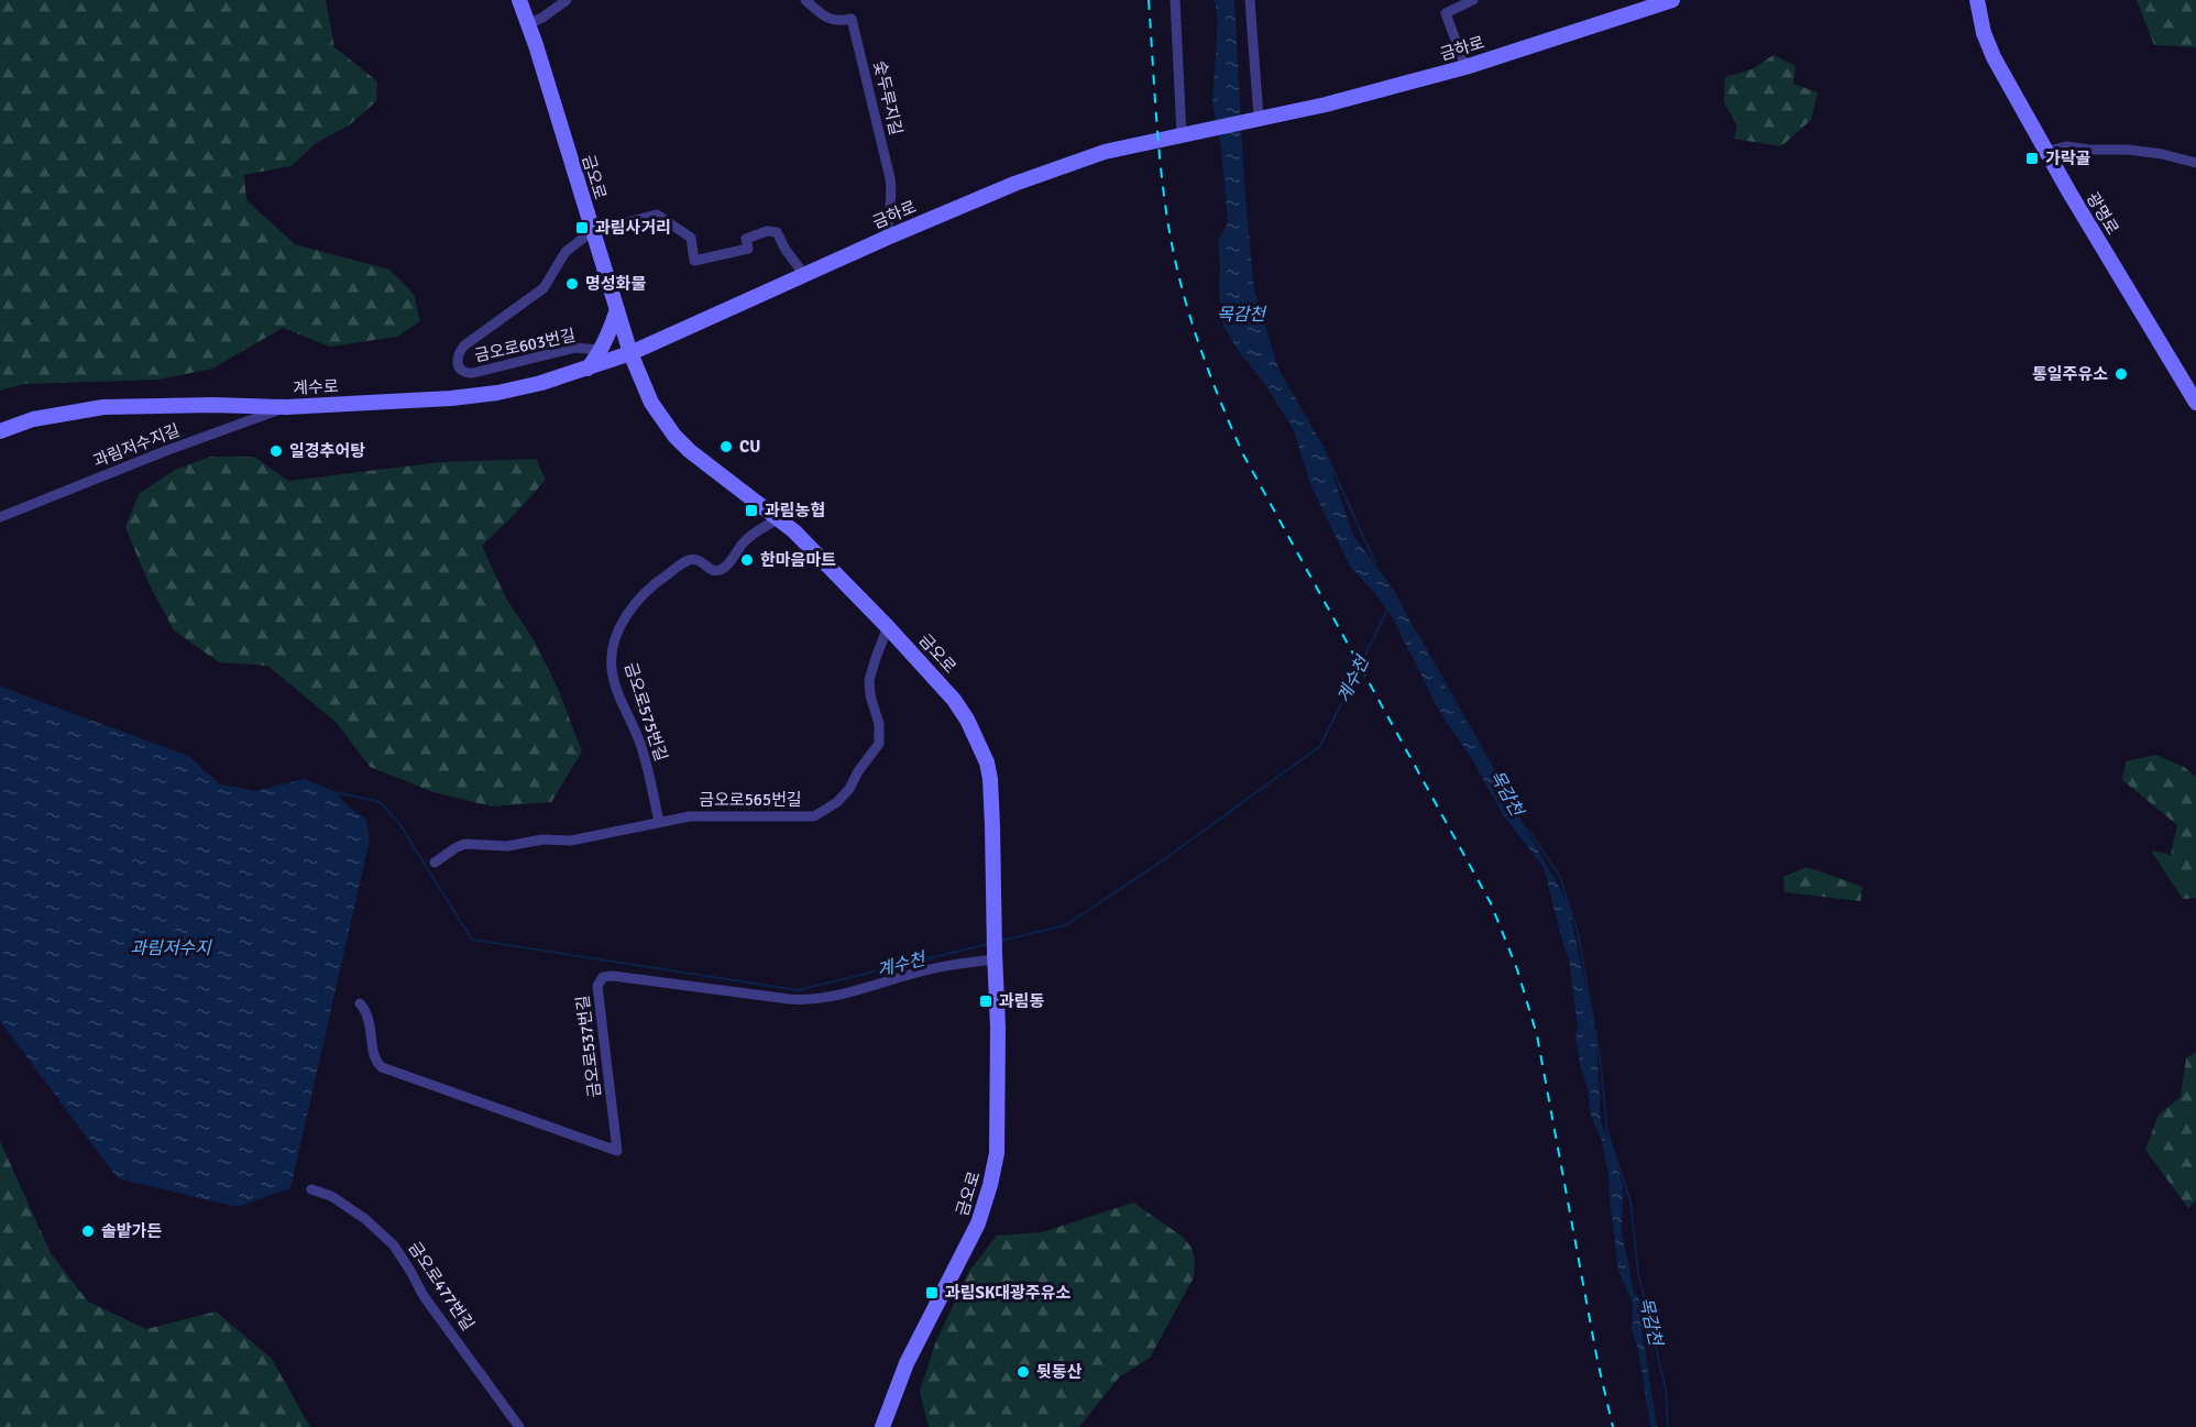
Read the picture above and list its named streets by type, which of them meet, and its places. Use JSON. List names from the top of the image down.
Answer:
{
  "streets": {
    "main road": [
      "금하로",
      "금오로",
      "광명로",
      "계수로"
    ],
    "street": [
      "숯두루지길",
      "금오로603번길",
      "과림저수지길",
      "금오로575번길",
      "금오로565번길",
      "금오로537번길",
      "금오로477번길"
    ]
  },
  "crossings": [
    ["금하로", "숯두루지길"],
    ["금하로", "금오로"],
    ["금하로", "계수로"],
    ["금오로", "금오로603번길"],
    ["금오로", "계수로"],
    ["금오로", "금오로575번길"],
    ["금오로", "금오로565번길"],
    ["금오로", "금오로537번길"],
    ["계수로", "과림저수지길"],
    ["금오로575번길", "금오로565번길"]
  ],
  "water": ["목감천", "계수천", "과림저수지"],
  "places": {
    "transit": [
      "가락골",
      "과림사거리",
      "과림농협",
      "과림동",
      "과림SK대광주유소"
    ],
    "other": [
      "명성화물",
      "통일주유소",
      "CU",
      "일경추어탕",
      "한마음마트",
      "솔밭가든",
      "뒷동산"
    ]
  }
}
